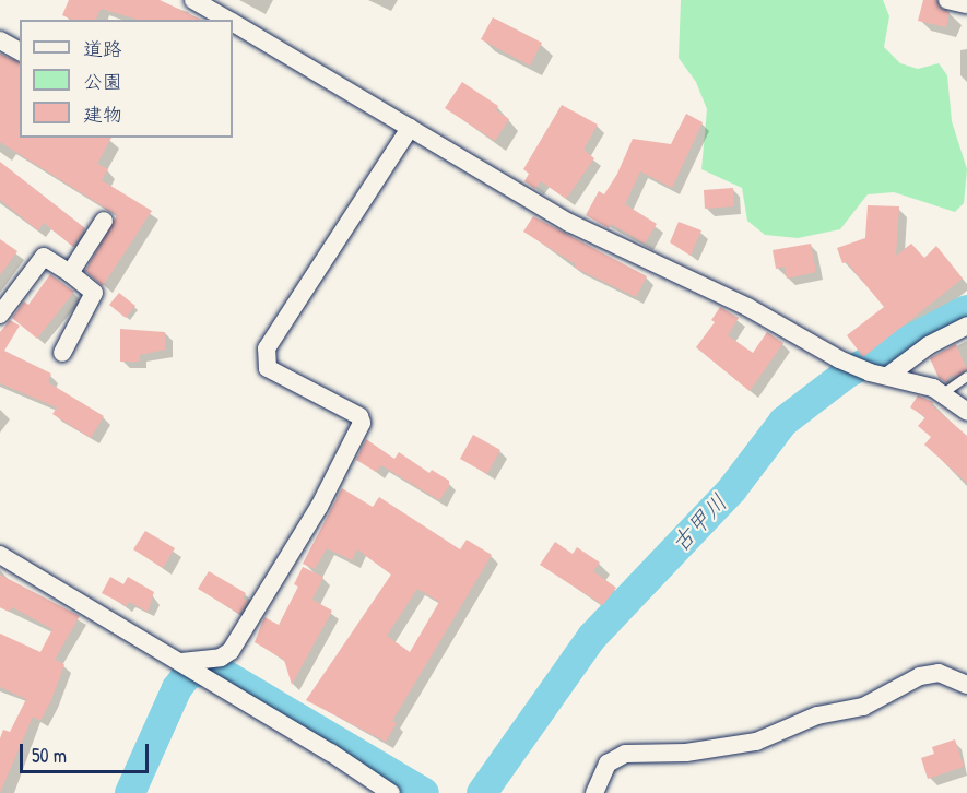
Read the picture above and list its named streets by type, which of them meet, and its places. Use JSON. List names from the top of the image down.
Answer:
{
  "water": ["古甲川"],
  "legend": ["道路", "公園", "建物"],
  "scale_bar": "50 m"
}
